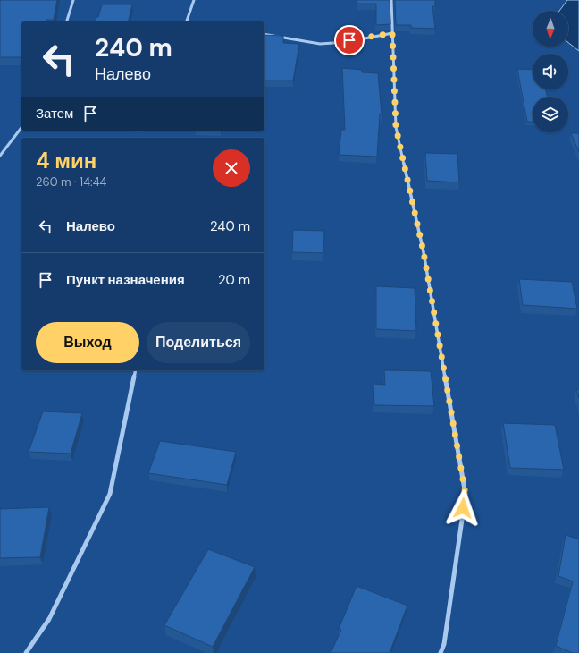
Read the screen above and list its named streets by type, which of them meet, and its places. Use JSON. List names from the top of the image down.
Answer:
{
  "north": "bottom",
  "page": {
    "turn": ["240 m", "Налево"],
    "then": "Затем",
    "heading": ["4 мин", "260 m · 14:44"],
    "list": [
      {
        "name": "Налево",
        "value": "240 m"
      },
      {
        "name": "Пункт назначения",
        "value": "20 m"
      }
    ],
    "buttons": ["Выход", "Поделиться"]
  }
}
